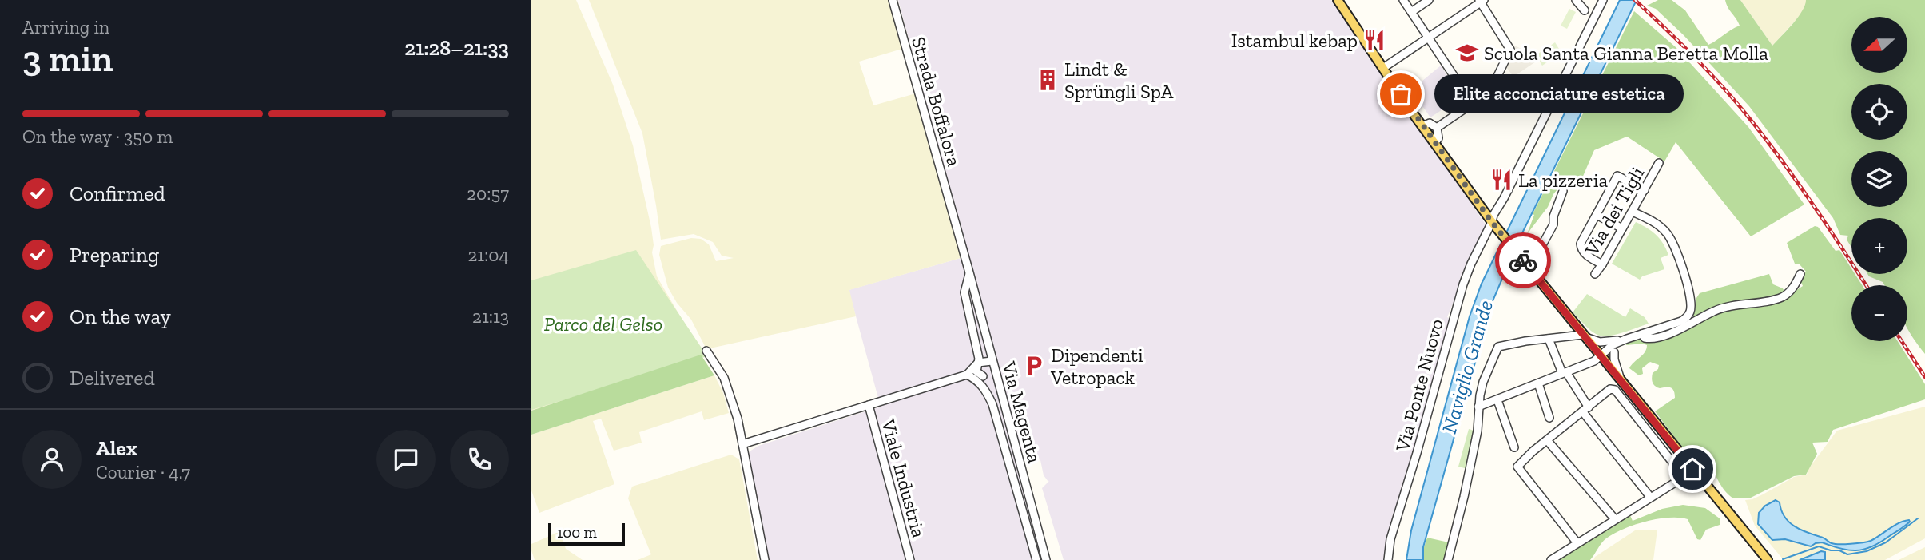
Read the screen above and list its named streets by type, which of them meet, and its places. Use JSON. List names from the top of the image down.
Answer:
{
  "streets": {
    "street": [
      "Strada Boffalora",
      "Via dei Tigli",
      "Via Ponte Nuovo",
      "Via Magenta",
      "Viale Industria"
    ]
  },
  "crossings": [
    ["Strada Boffalora", "Via Magenta"],
    ["Via Magenta", "Viale Industria"]
  ],
  "water": ["Naviglio Grande"],
  "parks": ["Parco del Gelso"],
  "places": {
    "restaurant": ["Istambul kebap", "La pizzeria"],
    "school or university": ["Scuola Santa Gianna Beretta Molla"],
    "building": ["Lindt & Sprüngli SpA"],
    "other": ["Elite acconciature estetica"],
    "parking": ["Dipendenti Vetropack"]
  },
  "scale_bar": "100 m",
  "north": "left",
  "page": {
    "heading": ["3 min", "Arriving in", "21:28–21:33"],
    "panel": ["Alex", "Courier · 4.7"],
    "map_buttons": ["+", "−"],
    "bubble": "Elite acconciature estetica",
    "bar": "On the way · 350 m",
    "list": [
      ["Confirmed", "20:57"],
      ["Preparing", "21:04"],
      ["On the way", "21:13"],
      "Delivered"
    ],
    "scale": "100 m"
  }
}
